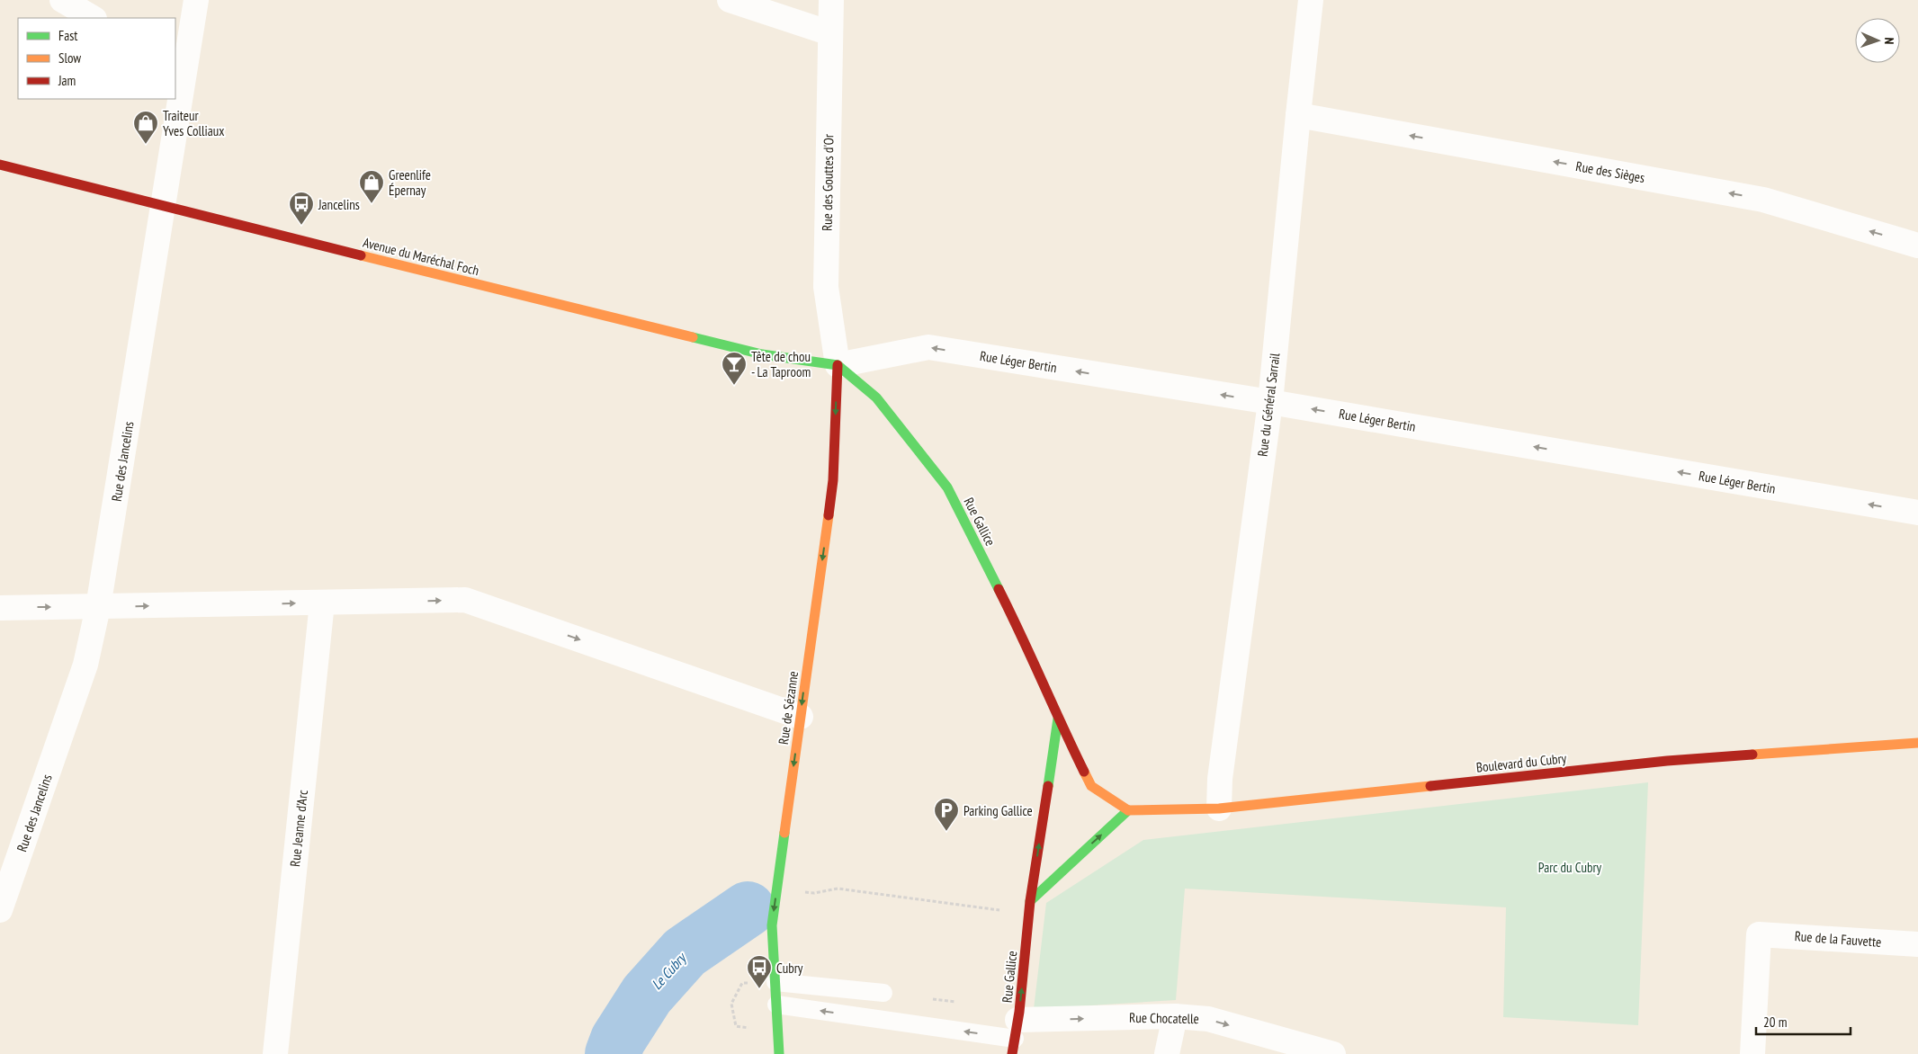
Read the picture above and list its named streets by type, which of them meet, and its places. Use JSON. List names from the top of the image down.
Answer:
{
  "streets": {
    "main road": [
      "Avenue du Maréchal Foch",
      "Rue Gallice",
      "Rue de Sézanne",
      "Boulevard du Cubry"
    ],
    "street": [
      "Rue des Sièges",
      "Rue des Gouttes d'Or",
      "Rue Léger Bertin",
      "Rue du Général Sarrail",
      "Rue des Jancelins",
      "Rue Jeanne d'Arc",
      "Rue de la Fauvette",
      "Rue Chocatelle"
    ]
  },
  "crossings": [
    ["Rue des Sièges", "Rue du Général Sarrail"],
    ["Rue des Gouttes d'Or", "Avenue du Maréchal Foch"],
    ["Rue des Gouttes d'Or", "Rue Léger Bertin"],
    ["Rue des Gouttes d'Or", "Rue Gallice"],
    ["Rue des Gouttes d'Or", "Rue de Sézanne"],
    ["Avenue du Maréchal Foch", "Rue Léger Bertin"],
    ["Avenue du Maréchal Foch", "Rue des Jancelins"],
    ["Avenue du Maréchal Foch", "Rue Gallice"],
    ["Avenue du Maréchal Foch", "Rue de Sézanne"],
    ["Rue Léger Bertin", "Rue du Général Sarrail"],
    ["Rue Léger Bertin", "Rue Gallice"],
    ["Rue Léger Bertin", "Rue de Sézanne"],
    ["Rue du Général Sarrail", "Boulevard du Cubry"],
    ["Rue Gallice", "Rue de Sézanne"],
    ["Rue Gallice", "Boulevard du Cubry"],
    ["Rue Gallice", "Rue Chocatelle"]
  ],
  "one_way": [
    "Rue des Sièges",
    "Rue Léger Bertin",
    "Rue Gallice",
    "Rue de Sézanne",
    "Rue Chocatelle"
  ],
  "water": ["Le Cubry"],
  "parks": ["Parc du Cubry"],
  "places": {
    "shop": ["Traiteur Yves Colliaux", "Greenlife Épernay"],
    "bus stop": ["Jancelins", "Cubry"],
    "bar": ["Tête de chou - La Taproom"],
    "parking": ["Parking Gallice"]
  },
  "legend": ["Fast", "Slow", "Jam"],
  "scale_bar": "20 m",
  "north": "right"
}
